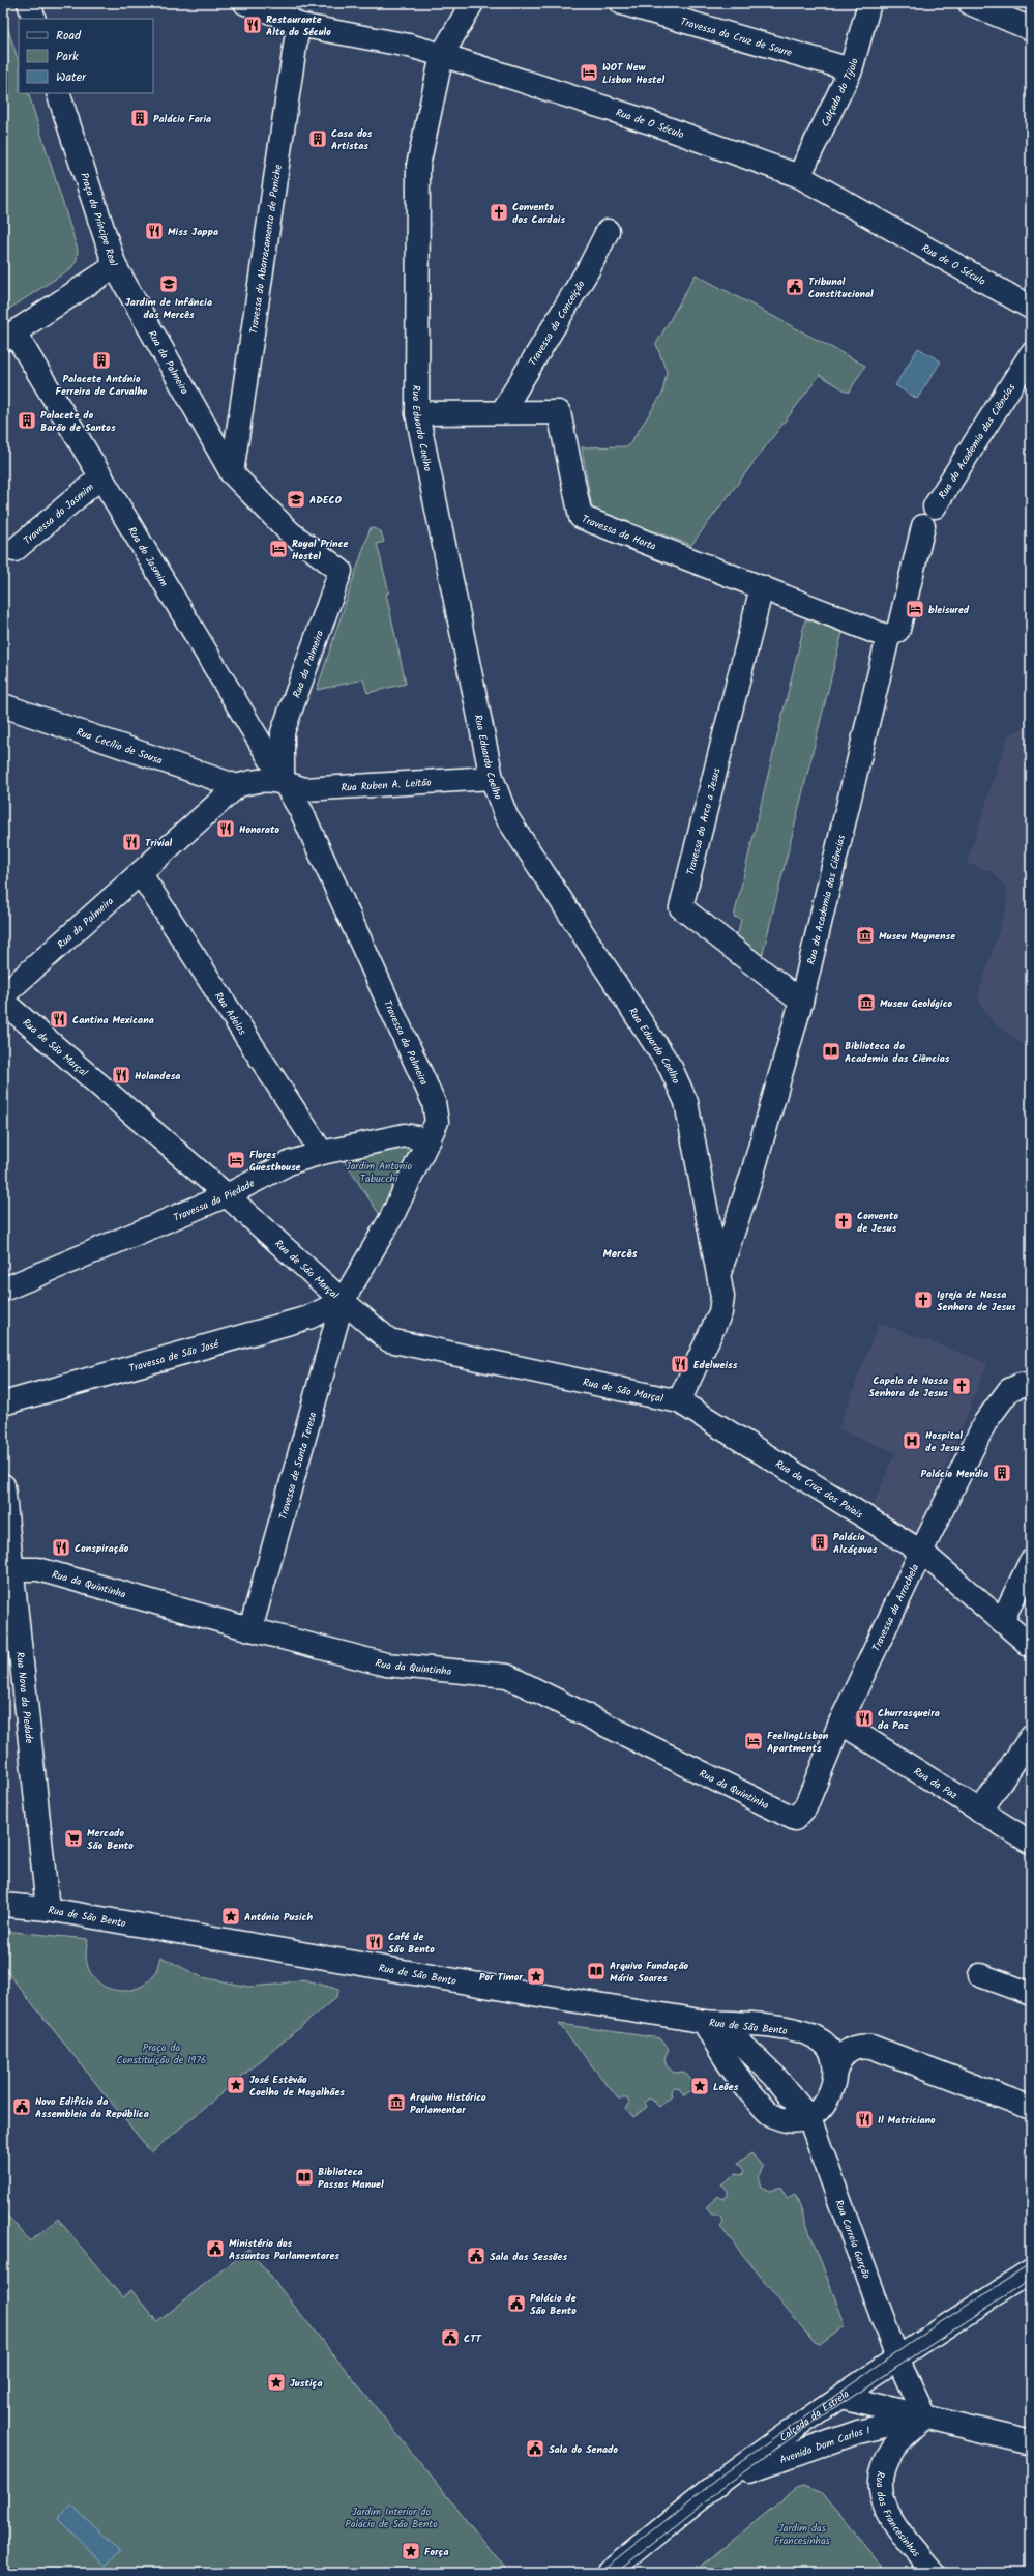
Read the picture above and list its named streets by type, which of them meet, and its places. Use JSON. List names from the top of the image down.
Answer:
{
  "streets": {
    "street": [
      "Travessa da Cruz de Soure",
      "Calçada do Tijolo",
      "Rua de O Século",
      "Praça do Príncipe Real",
      "Travessa do Abarracamento de Peniche",
      "Travessa da Conceição",
      "Rua da Palmeira",
      "Rua Eduardo Coelho",
      "Rua da Academia das Ciências",
      "Travessa do Jasmim",
      "Travessa da Horta",
      "Rua do Jasmim",
      "Rua Cecílio de Sousa",
      "Rua Ruben A. Leitão",
      "Travessa do Arco a Jesus",
      "Rua Adelas",
      "Travessa da Palmeira",
      "Rua de São Marçal",
      "Travessa da Piedade",
      "Travessa de São José",
      "Travessa de Santa Teresa",
      "Rua da Cruz dos Poiais",
      "Rua da Quintinha",
      "Travessa da Arrochela",
      "Rua Nova da Piedade",
      "Rua da Paz",
      "Rua de São Bento",
      "Rua Correia Garção",
      "Calçada da Estrela",
      "Avenida Dom Carlos I",
      "Rua das Francesinhas"
    ]
  },
  "crossings": [
    ["Travessa da Cruz de Soure", "Calçada do Tijolo"],
    ["Calçada do Tijolo", "Rua de O Século"],
    ["Rua de O Século", "Travessa do Abarracamento de Peniche"],
    ["Rua de O Século", "Rua Eduardo Coelho"],
    ["Praça do Príncipe Real", "Rua da Palmeira"],
    ["Praça do Príncipe Real", "Rua do Jasmim"],
    ["Travessa do Abarracamento de Peniche", "Rua da Palmeira"],
    ["Travessa da Conceição", "Travessa da Horta"],
    ["Rua da Palmeira", "Rua do Jasmim"],
    ["Rua da Palmeira", "Rua Cecílio de Sousa"],
    ["Rua da Palmeira", "Rua Ruben A. Leitão"],
    ["Rua da Palmeira", "Rua Adelas"],
    ["Rua da Palmeira", "Travessa da Palmeira"],
    ["Rua Eduardo Coelho", "Rua da Academia das Ciências"],
    ["Rua Eduardo Coelho", "Travessa da Horta"],
    ["Rua Eduardo Coelho", "Rua Ruben A. Leitão"],
    ["Rua Eduardo Coelho", "Rua de São Marçal"],
    ["Rua Eduardo Coelho", "Rua da Cruz dos Poiais"],
    ["Rua da Academia das Ciências", "Travessa da Horta"],
    ["Rua da Academia das Ciências", "Travessa do Arco a Jesus"],
    ["Travessa do Jasmim", "Rua do Jasmim"],
    ["Travessa da Horta", "Travessa do Arco a Jesus"],
    ["Rua do Jasmim", "Rua Ruben A. Leitão"],
    ["Rua do Jasmim", "Travessa da Palmeira"],
    ["Rua Ruben A. Leitão", "Travessa da Palmeira"],
    ["Rua Adelas", "Travessa da Piedade"],
    ["Travessa da Palmeira", "Rua de São Marçal"],
    ["Travessa da Palmeira", "Travessa da Piedade"],
    ["Travessa da Palmeira", "Travessa de São José"],
    ["Travessa da Palmeira", "Travessa de Santa Teresa"],
    ["Rua de São Marçal", "Travessa da Piedade"],
    ["Rua de São Marçal", "Travessa de São José"],
    ["Rua de São Marçal", "Travessa de Santa Teresa"],
    ["Rua de São Marçal", "Rua da Cruz dos Poiais"],
    ["Travessa de São José", "Travessa de Santa Teresa"],
    ["Travessa de Santa Teresa", "Rua da Quintinha"],
    ["Rua da Cruz dos Poiais", "Travessa da Arrochela"],
    ["Rua da Quintinha", "Travessa da Arrochela"],
    ["Rua da Quintinha", "Rua Nova da Piedade"],
    ["Travessa da Arrochela", "Rua da Paz"],
    ["Rua Nova da Piedade", "Rua de São Bento"],
    ["Rua de São Bento", "Rua Correia Garção"],
    ["Rua Correia Garção", "Calçada da Estrela"],
    ["Calçada da Estrela", "Avenida Dom Carlos I"],
    ["Avenida Dom Carlos I", "Rua das Francesinhas"]
  ],
  "districts": ["Mercês"],
  "parks": [
    "Jardim Antonio Tabucchi",
    "Praça da Constituição de 1976",
    "Jardim Interior do Palácio de São Bento",
    "Jardim das Francesinhas"
  ],
  "places": {
    "restaurant": [
      "Restaurante Alto do Século",
      "Miss Jappa",
      "Honorato",
      "Trivial",
      "Cantina Mexicana",
      "Holandesa",
      "Edelweiss",
      "Conspiração",
      "Churrasqueira da Paz",
      "Café de São Bento",
      "Il Matriciano"
    ],
    "hotel": [
      "WOT New Lisbon Hostel",
      "Royal Prince Hostel",
      "bleisured",
      "Flores Guesthouse",
      "FeelingLisbon Apartments"
    ],
    "building": [
      "Palácio Faria",
      "Casa dos Artistas",
      "Palacete António Ferreira de Carvalho",
      "Palacete do Barão de Santos",
      "Palácio Mendia",
      "Palácio Alcáçovas"
    ],
    "church": [
      "Convento dos Cardais",
      "Convento de Jesus",
      "Igreja de Nossa Senhora de Jesus",
      "Capela de Nossa Senhora de Jesus"
    ],
    "school or university": ["Jardim de Infância das Mercês", "ADECO"],
    "public building": [
      "Tribunal Constitucional",
      "Novo Edifício da Assembleia da República",
      "Ministério dos Assuntos Parlamentares",
      "Sala das Sessões",
      "Palácio de São Bento",
      "CTT",
      "Sala do Senado"
    ],
    "museum": ["Museu Maynense", "Museu Geológico", "Arquivo Histórico Parlamentar"],
    "library": ["Biblioteca da Academia das Ciências", "Arquivo Fundação Mário Soares", "Biblioteca Passos Manuel"],
    "hospital": ["Hospital de Jesus"],
    "supermarket": ["Mercado São Bento"],
    "place": [
      "Antónia Pusich",
      "Por Timor",
      "José Estêvão Coelho de Magalhães",
      "Leões",
      "Justiça",
      "Força"
    ]
  },
  "legend": ["Road", "Park", "Water"]
}
